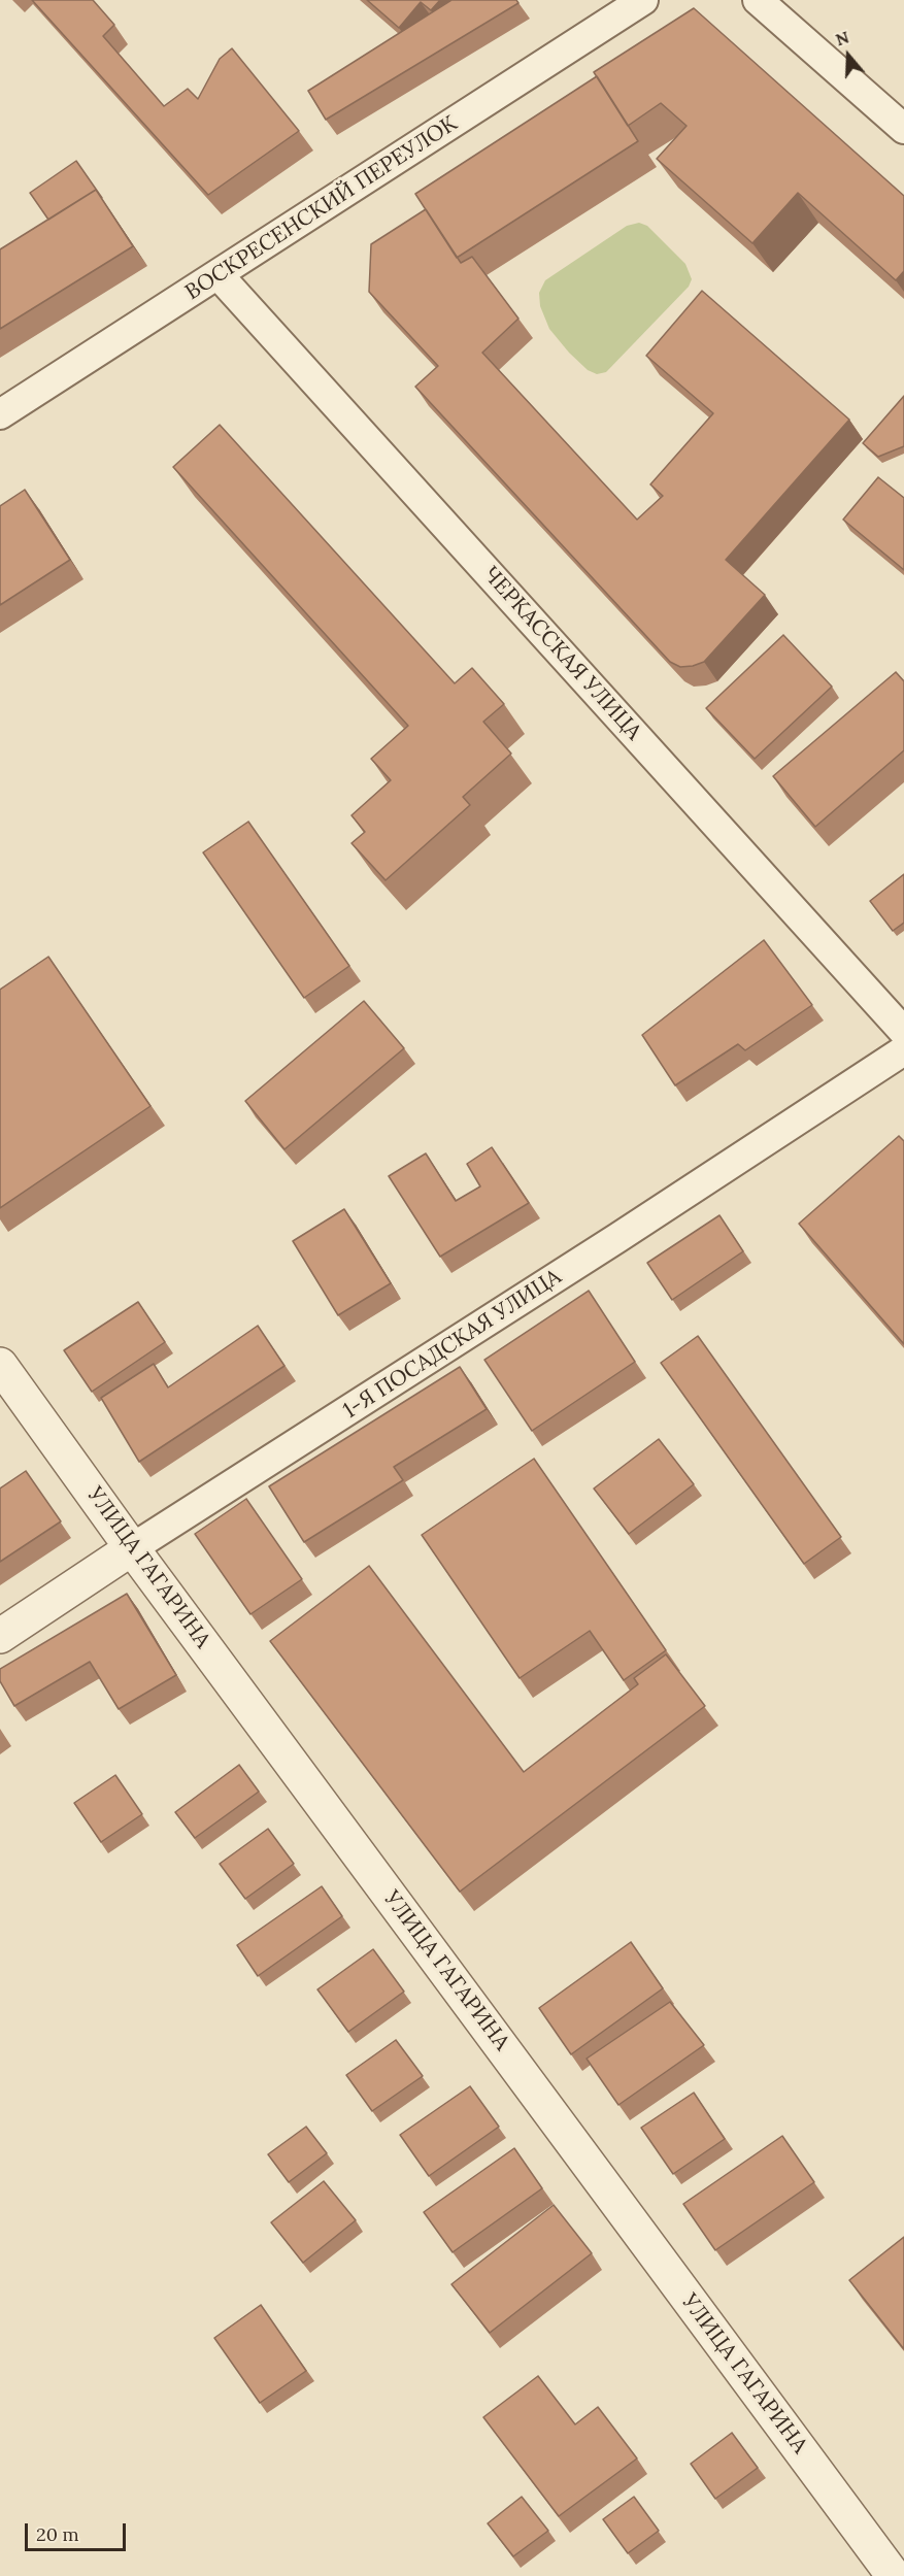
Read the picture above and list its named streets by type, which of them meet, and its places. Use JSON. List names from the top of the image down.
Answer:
{
  "streets": {
    "street": [
      "ВОСКРЕСЕНСКИЙ ПЕРЕУЛОК",
      "ЧЕРКАССКАЯ УЛИЦА",
      "1-Я ПОСАДСКАЯ УЛИЦА",
      "УЛИЦА ГАГАРИНА"
    ]
  },
  "crossings": [
    ["ВОСКРЕСЕНСКИЙ ПЕРЕУЛОК", "ЧЕРКАССКАЯ УЛИЦА"],
    ["1-Я ПОСАДСКАЯ УЛИЦА", "УЛИЦА ГАГАРИНА"]
  ],
  "scale_bar": "20 m",
  "north": "top"
}
